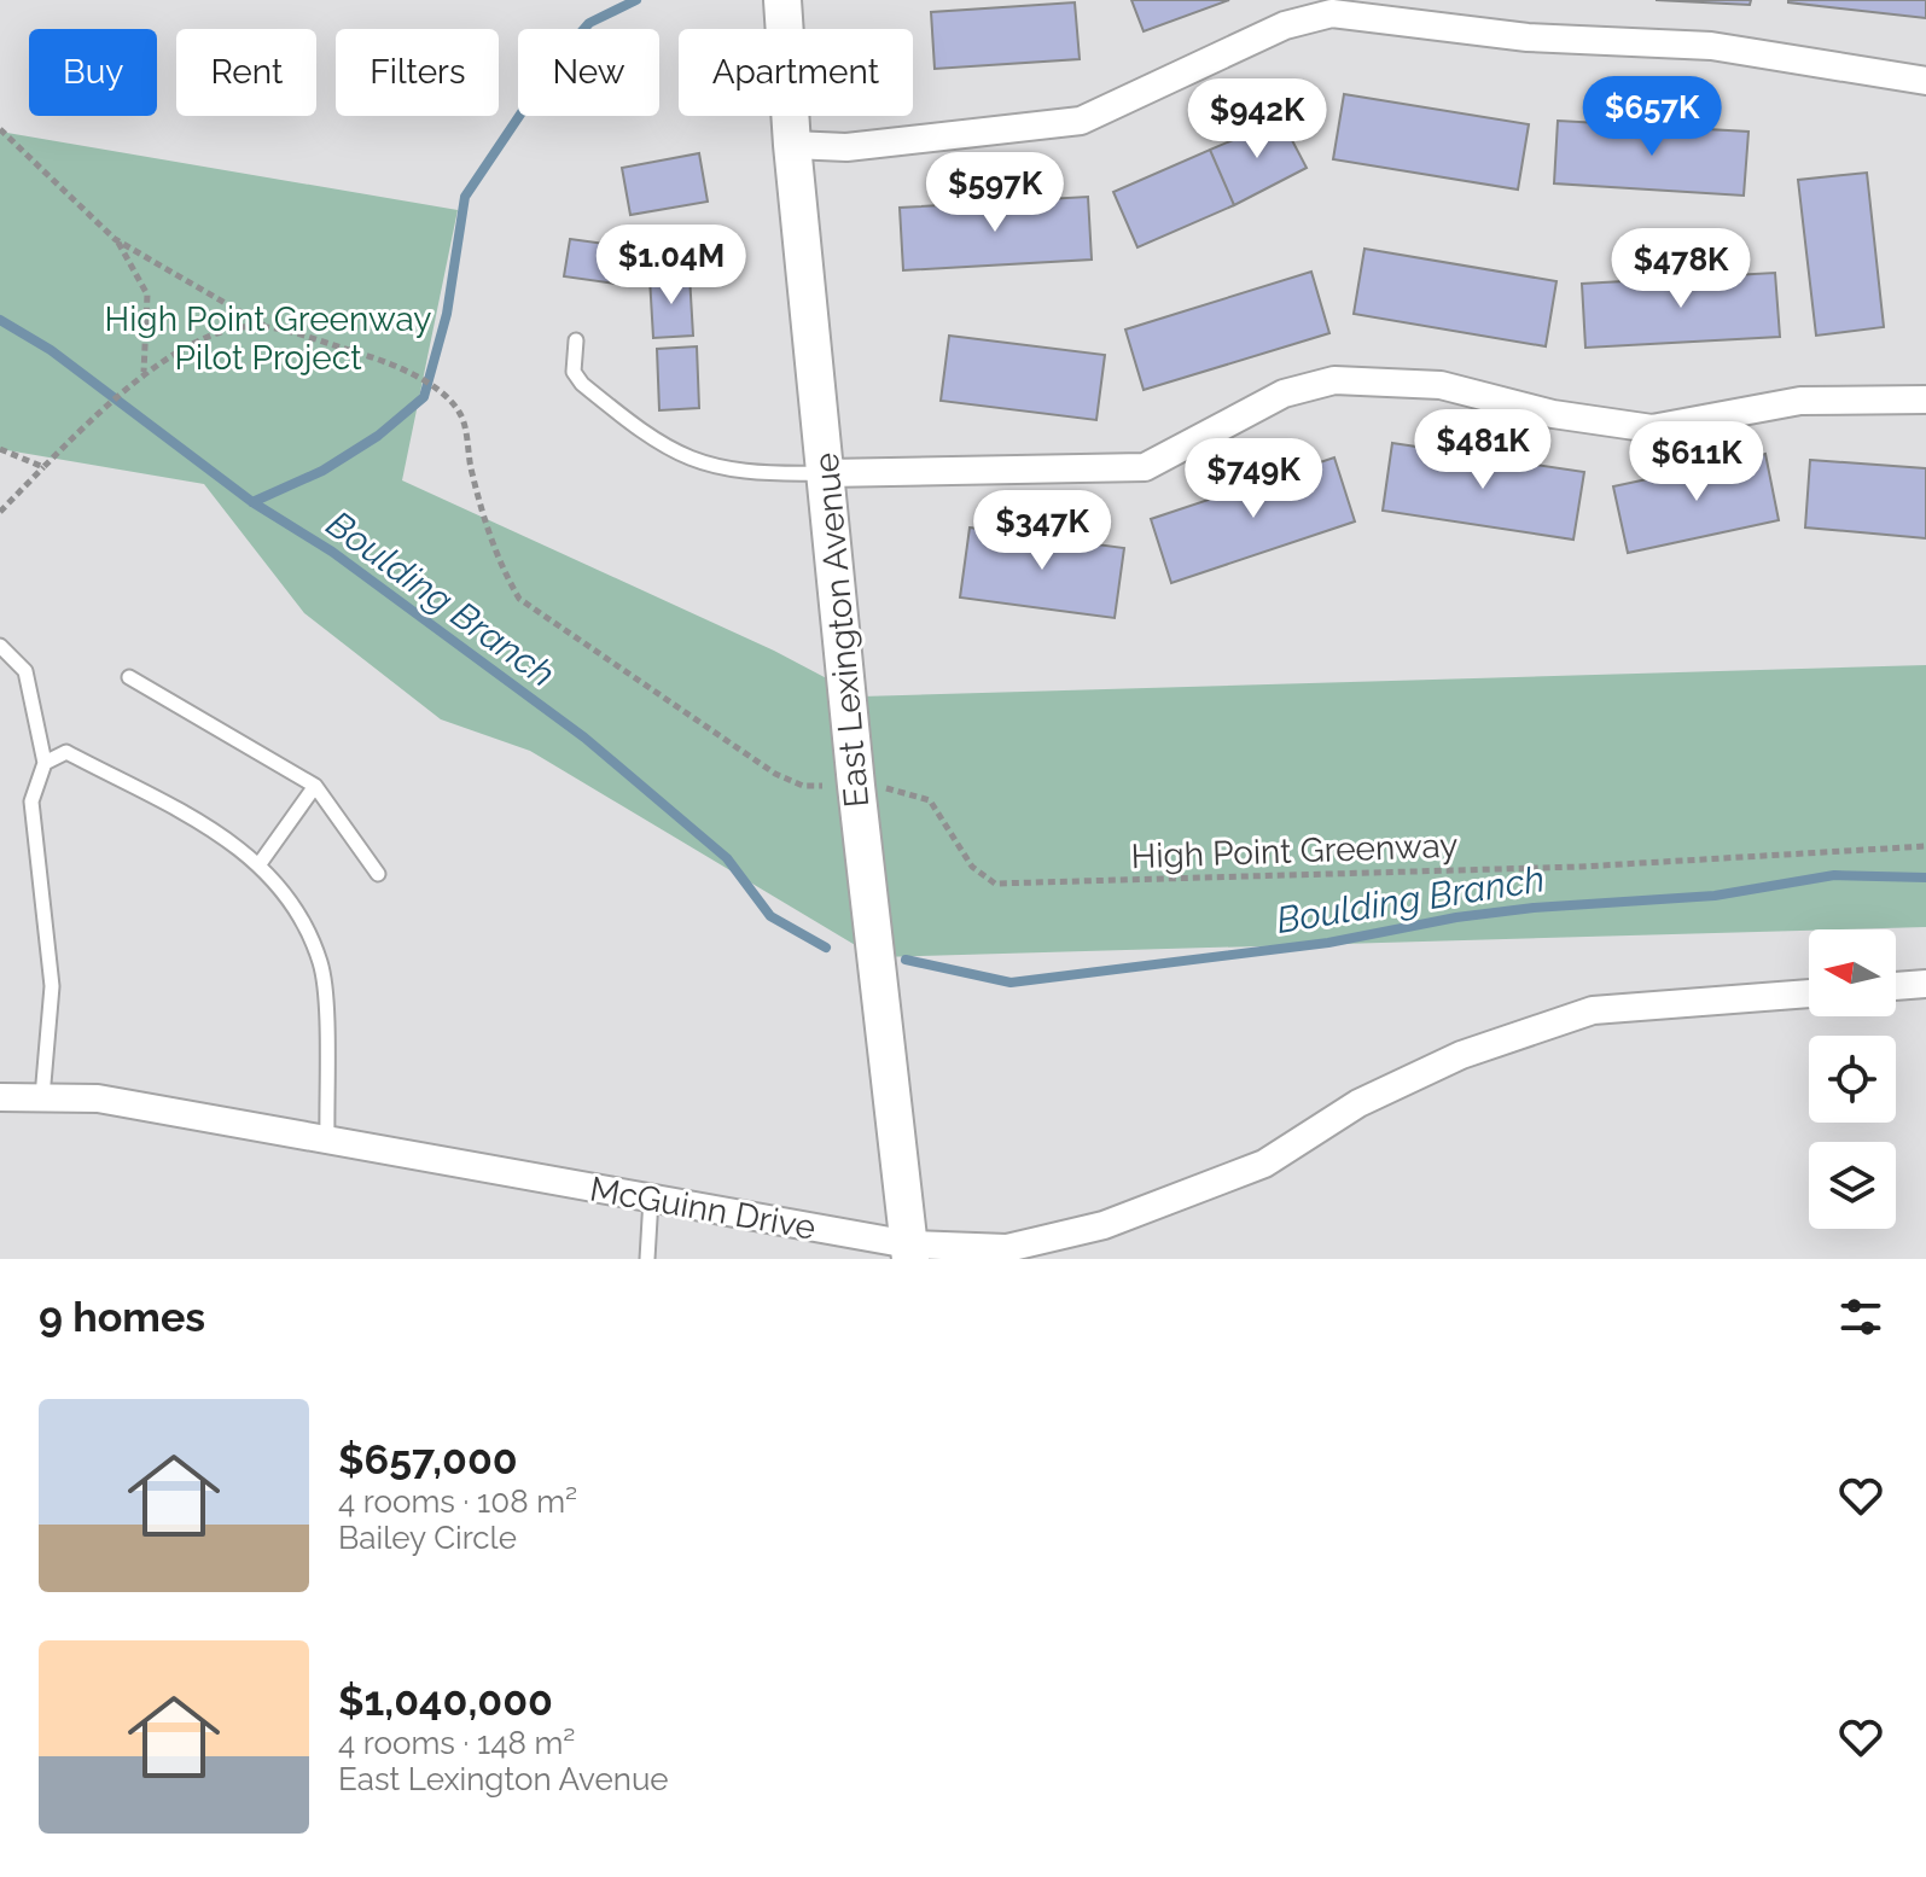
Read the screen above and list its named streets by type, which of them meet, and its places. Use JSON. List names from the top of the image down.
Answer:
{
  "streets": {
    "main road": ["East Lexington Avenue"],
    "street": ["McGuinn Drive"],
    "path": ["High Point Greenway"]
  },
  "crossings": [
    ["East Lexington Avenue", "McGuinn Drive"]
  ],
  "water": ["Boulding Branch"],
  "parks": ["High Point Greenway Pilot Project"],
  "north": "left",
  "page": {
    "chip": [
      "Buy",
      "Rent",
      "Filters",
      "New",
      "Apartment"
    ],
    "price": [
      "$657K",
      "$942K",
      "$597K",
      "$1.04M",
      "$478K",
      "$481K",
      "$611K",
      "$749K",
      "$347K"
    ],
    "heading": "9 homes",
    "list": [
      {
        "name": "$657,000",
        "note": "4 rooms · 108 m² · Bailey Circle"
      },
      {
        "name": "$1,040,000",
        "note": "4 rooms · 148 m² · East Lexington Avenue"
      }
    ]
  }
}
